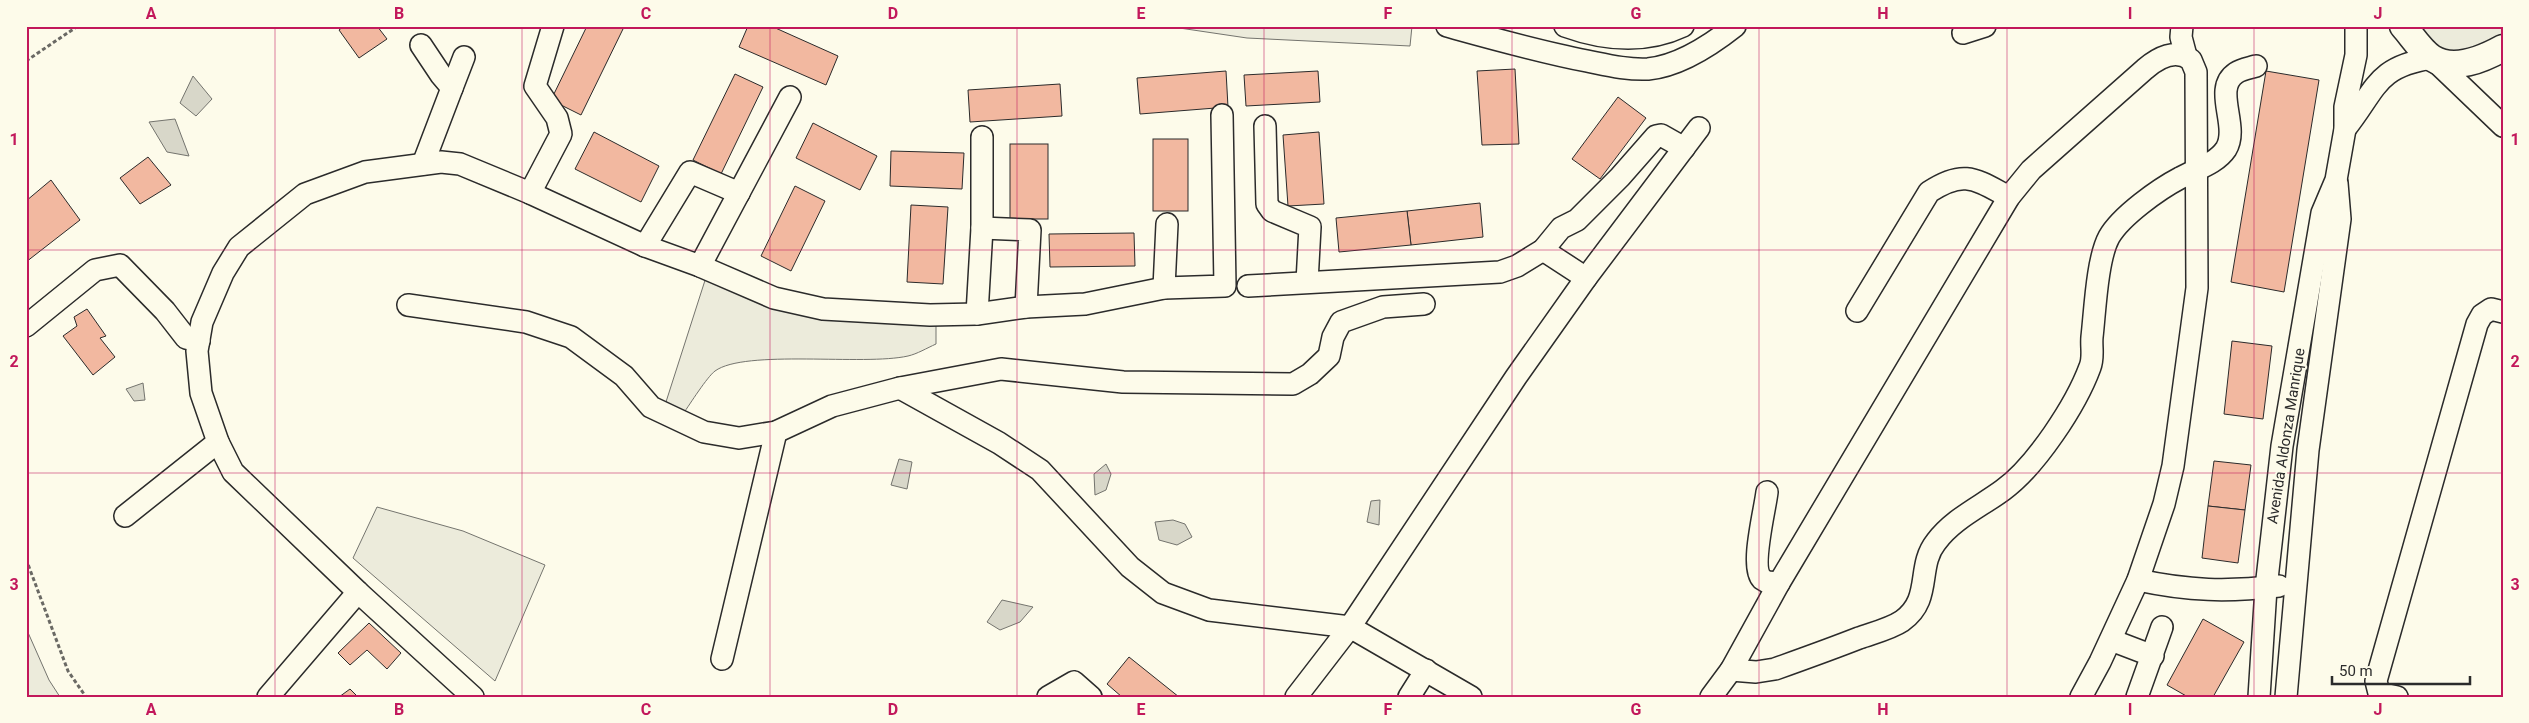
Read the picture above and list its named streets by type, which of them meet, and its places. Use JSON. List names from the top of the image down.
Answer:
{
  "streets": {
    "street": ["Avenida Aldonza Manrique"]
  },
  "scale_bar": "50 m",
  "grid": {
    "columns": [
      "A",
      "B",
      "C",
      "D",
      "E",
      "F",
      "G",
      "H",
      "I",
      "J"
    ],
    "rows": ["1", "2", "3"]
  }
}
